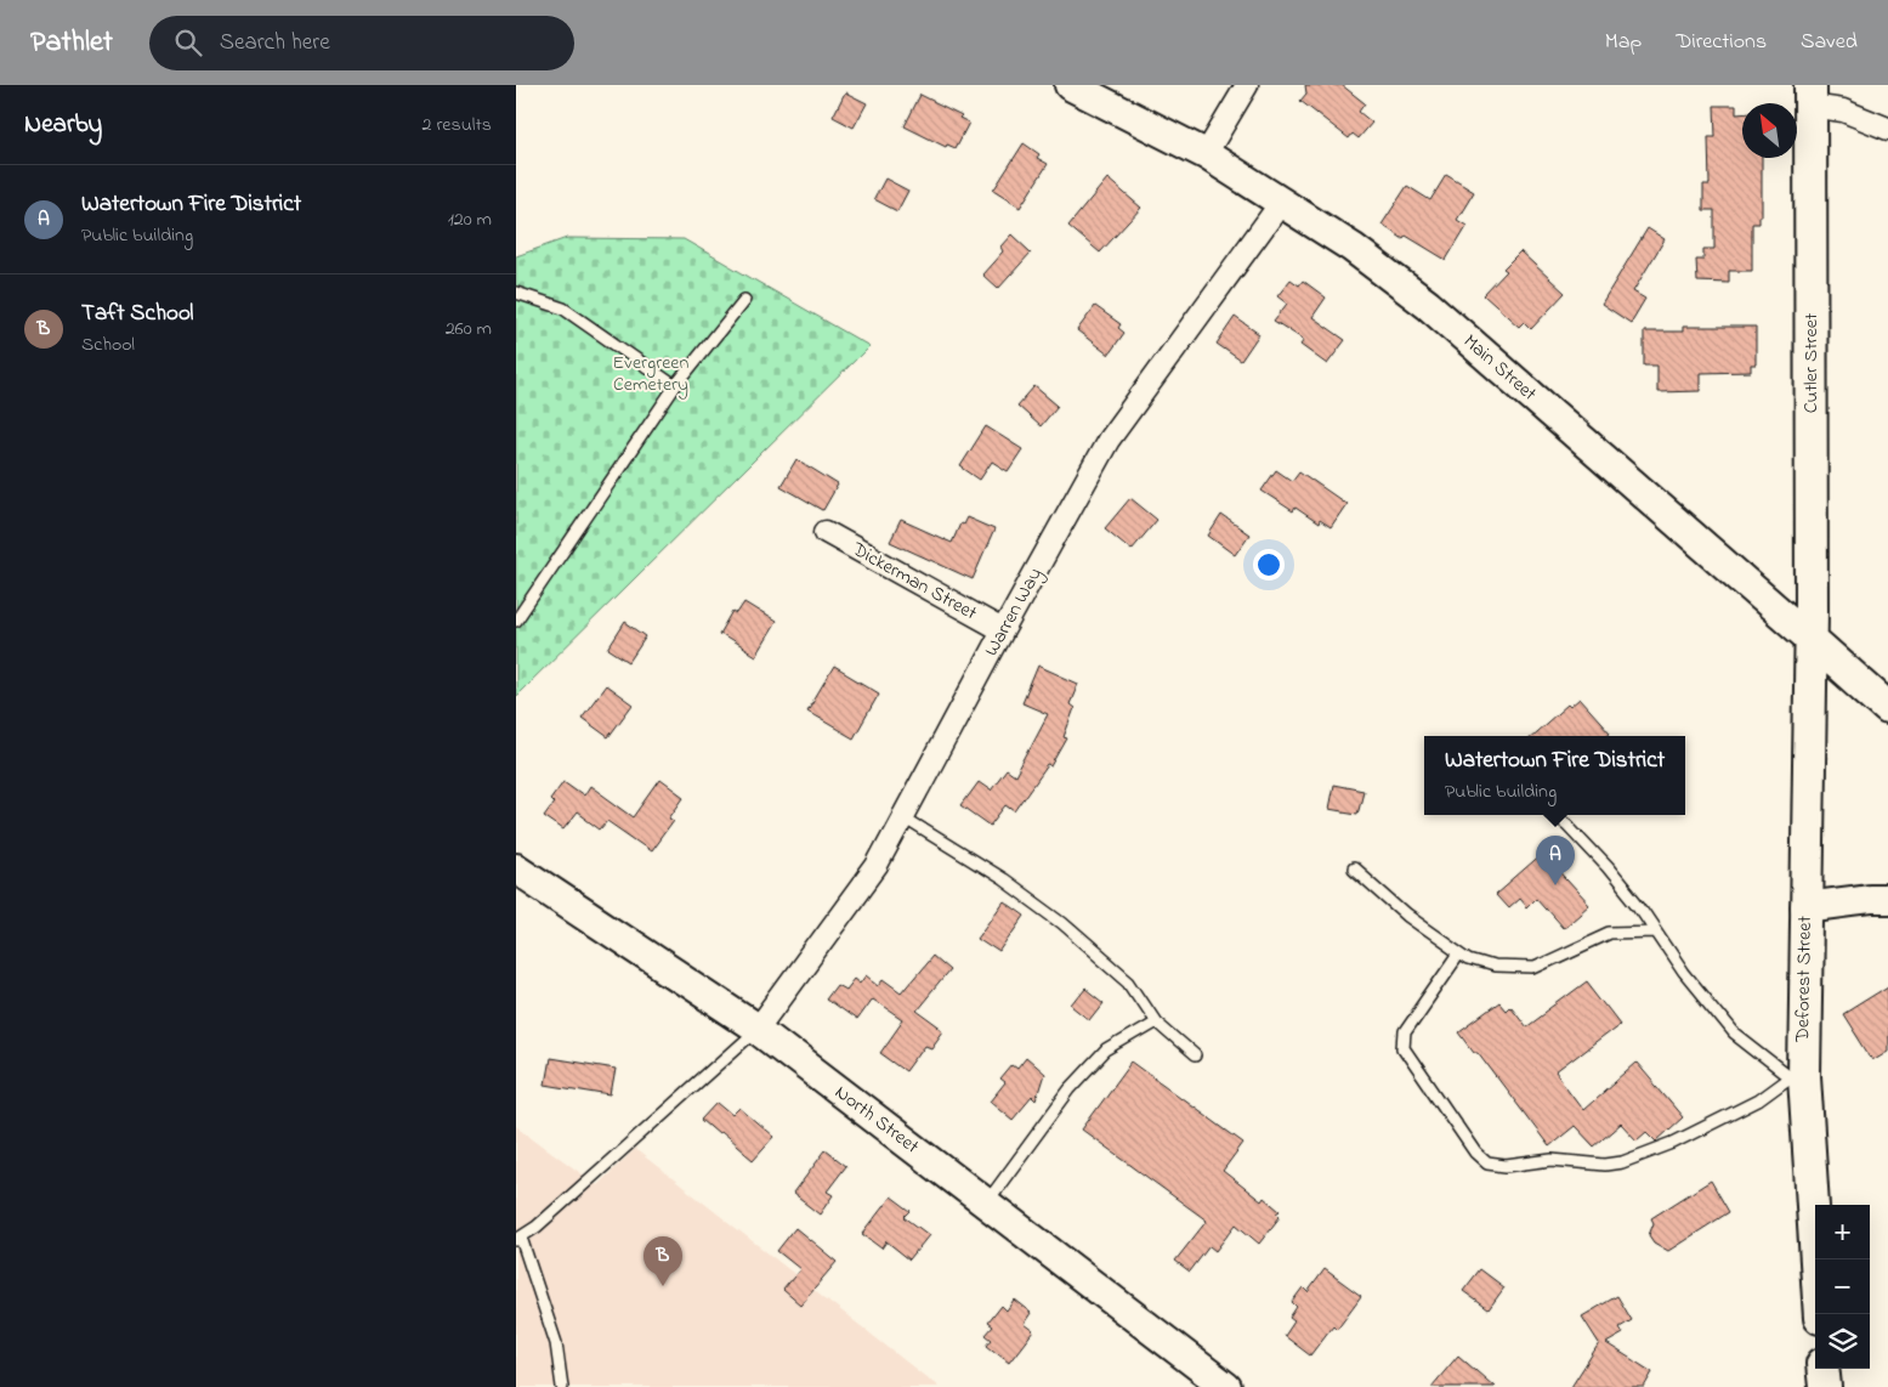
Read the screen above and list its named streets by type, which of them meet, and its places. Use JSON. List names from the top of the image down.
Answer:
{
  "streets": {
    "main road": [
      "Cutler Street",
      "Main Street",
      "Deforest Street",
      "North Street"
    ],
    "street": ["Dickerman Street", "Warren Way"]
  },
  "crossings": [
    ["Cutler Street", "Main Street"],
    ["Cutler Street", "Deforest Street"],
    ["Main Street", "Warren Way"],
    ["Main Street", "Deforest Street"],
    ["Dickerman Street", "Warren Way"],
    ["Warren Way", "North Street"]
  ],
  "parks": ["Evergreen Cemetery"],
  "north": "top left",
  "page": {
    "header": "Pathlet",
    "search": "Search here",
    "nav": ["Map", "Directions", "Saved"],
    "heading": ["Nearby", "2 results"],
    "list": [
      {
        "mark": "A",
        "name": "Watertown Fire District",
        "note": "Public building",
        "value": "120 m"
      },
      {
        "mark": "B",
        "name": "Taft School",
        "note": "School",
        "value": "260 m"
      }
    ],
    "popup": ["Watertown Fire District", "Public building"],
    "pins": ["A", "B"],
    "map_buttons": ["+", "−"]
  }
}
